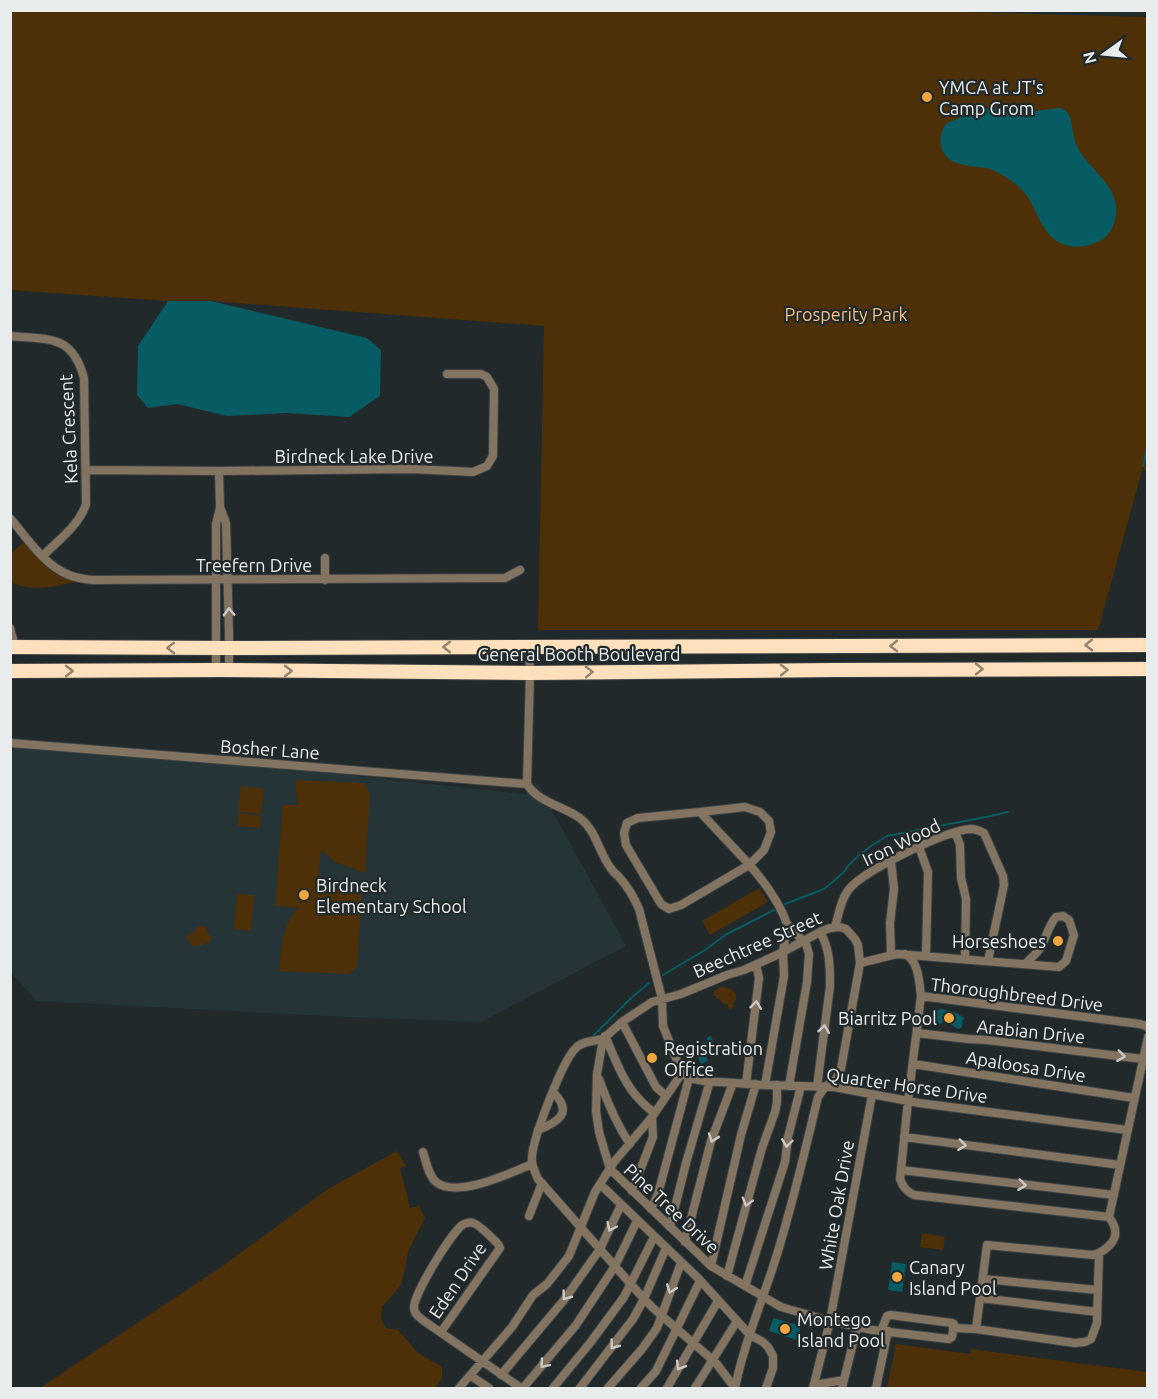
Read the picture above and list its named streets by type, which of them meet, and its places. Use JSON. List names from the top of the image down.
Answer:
{
  "streets": {
    "highway": ["General Booth Boulevard"],
    "street": [
      "Kela Crescent",
      "Birdneck Lake Drive",
      "Treefern Drive",
      "Bosher Lane",
      "Iron Wood",
      "Beechtree Street",
      "Thoroughbreed Drive",
      "Arabian Drive",
      "Apaloosa Drive",
      "Quarter Horse Drive",
      "White Oak Drive",
      "Pine Tree Drive",
      "Eden Drive"
    ]
  },
  "crossings": [
    ["Kela Crescent", "Birdneck Lake Drive"],
    ["Kela Crescent", "Treefern Drive"],
    ["Iron Wood", "Beechtree Street"],
    ["Beechtree Street", "Quarter Horse Drive"],
    ["Beechtree Street", "Pine Tree Drive"],
    ["Thoroughbreed Drive", "Arabian Drive"],
    ["Thoroughbreed Drive", "Apaloosa Drive"],
    ["Thoroughbreed Drive", "Quarter Horse Drive"],
    ["Quarter Horse Drive", "White Oak Drive"],
    ["White Oak Drive", "Pine Tree Drive"]
  ],
  "one_way": ["Arabian Drive"],
  "parks": ["Prosperity Park"],
  "places": [
    "YMCA at JT's Camp Grom",
    "Birdneck Elementary School",
    "Horseshoes",
    "Biarritz Pool",
    "Registration Office",
    "Canary Island Pool",
    "Montego Island Pool"
  ],
  "north": "left"
}
